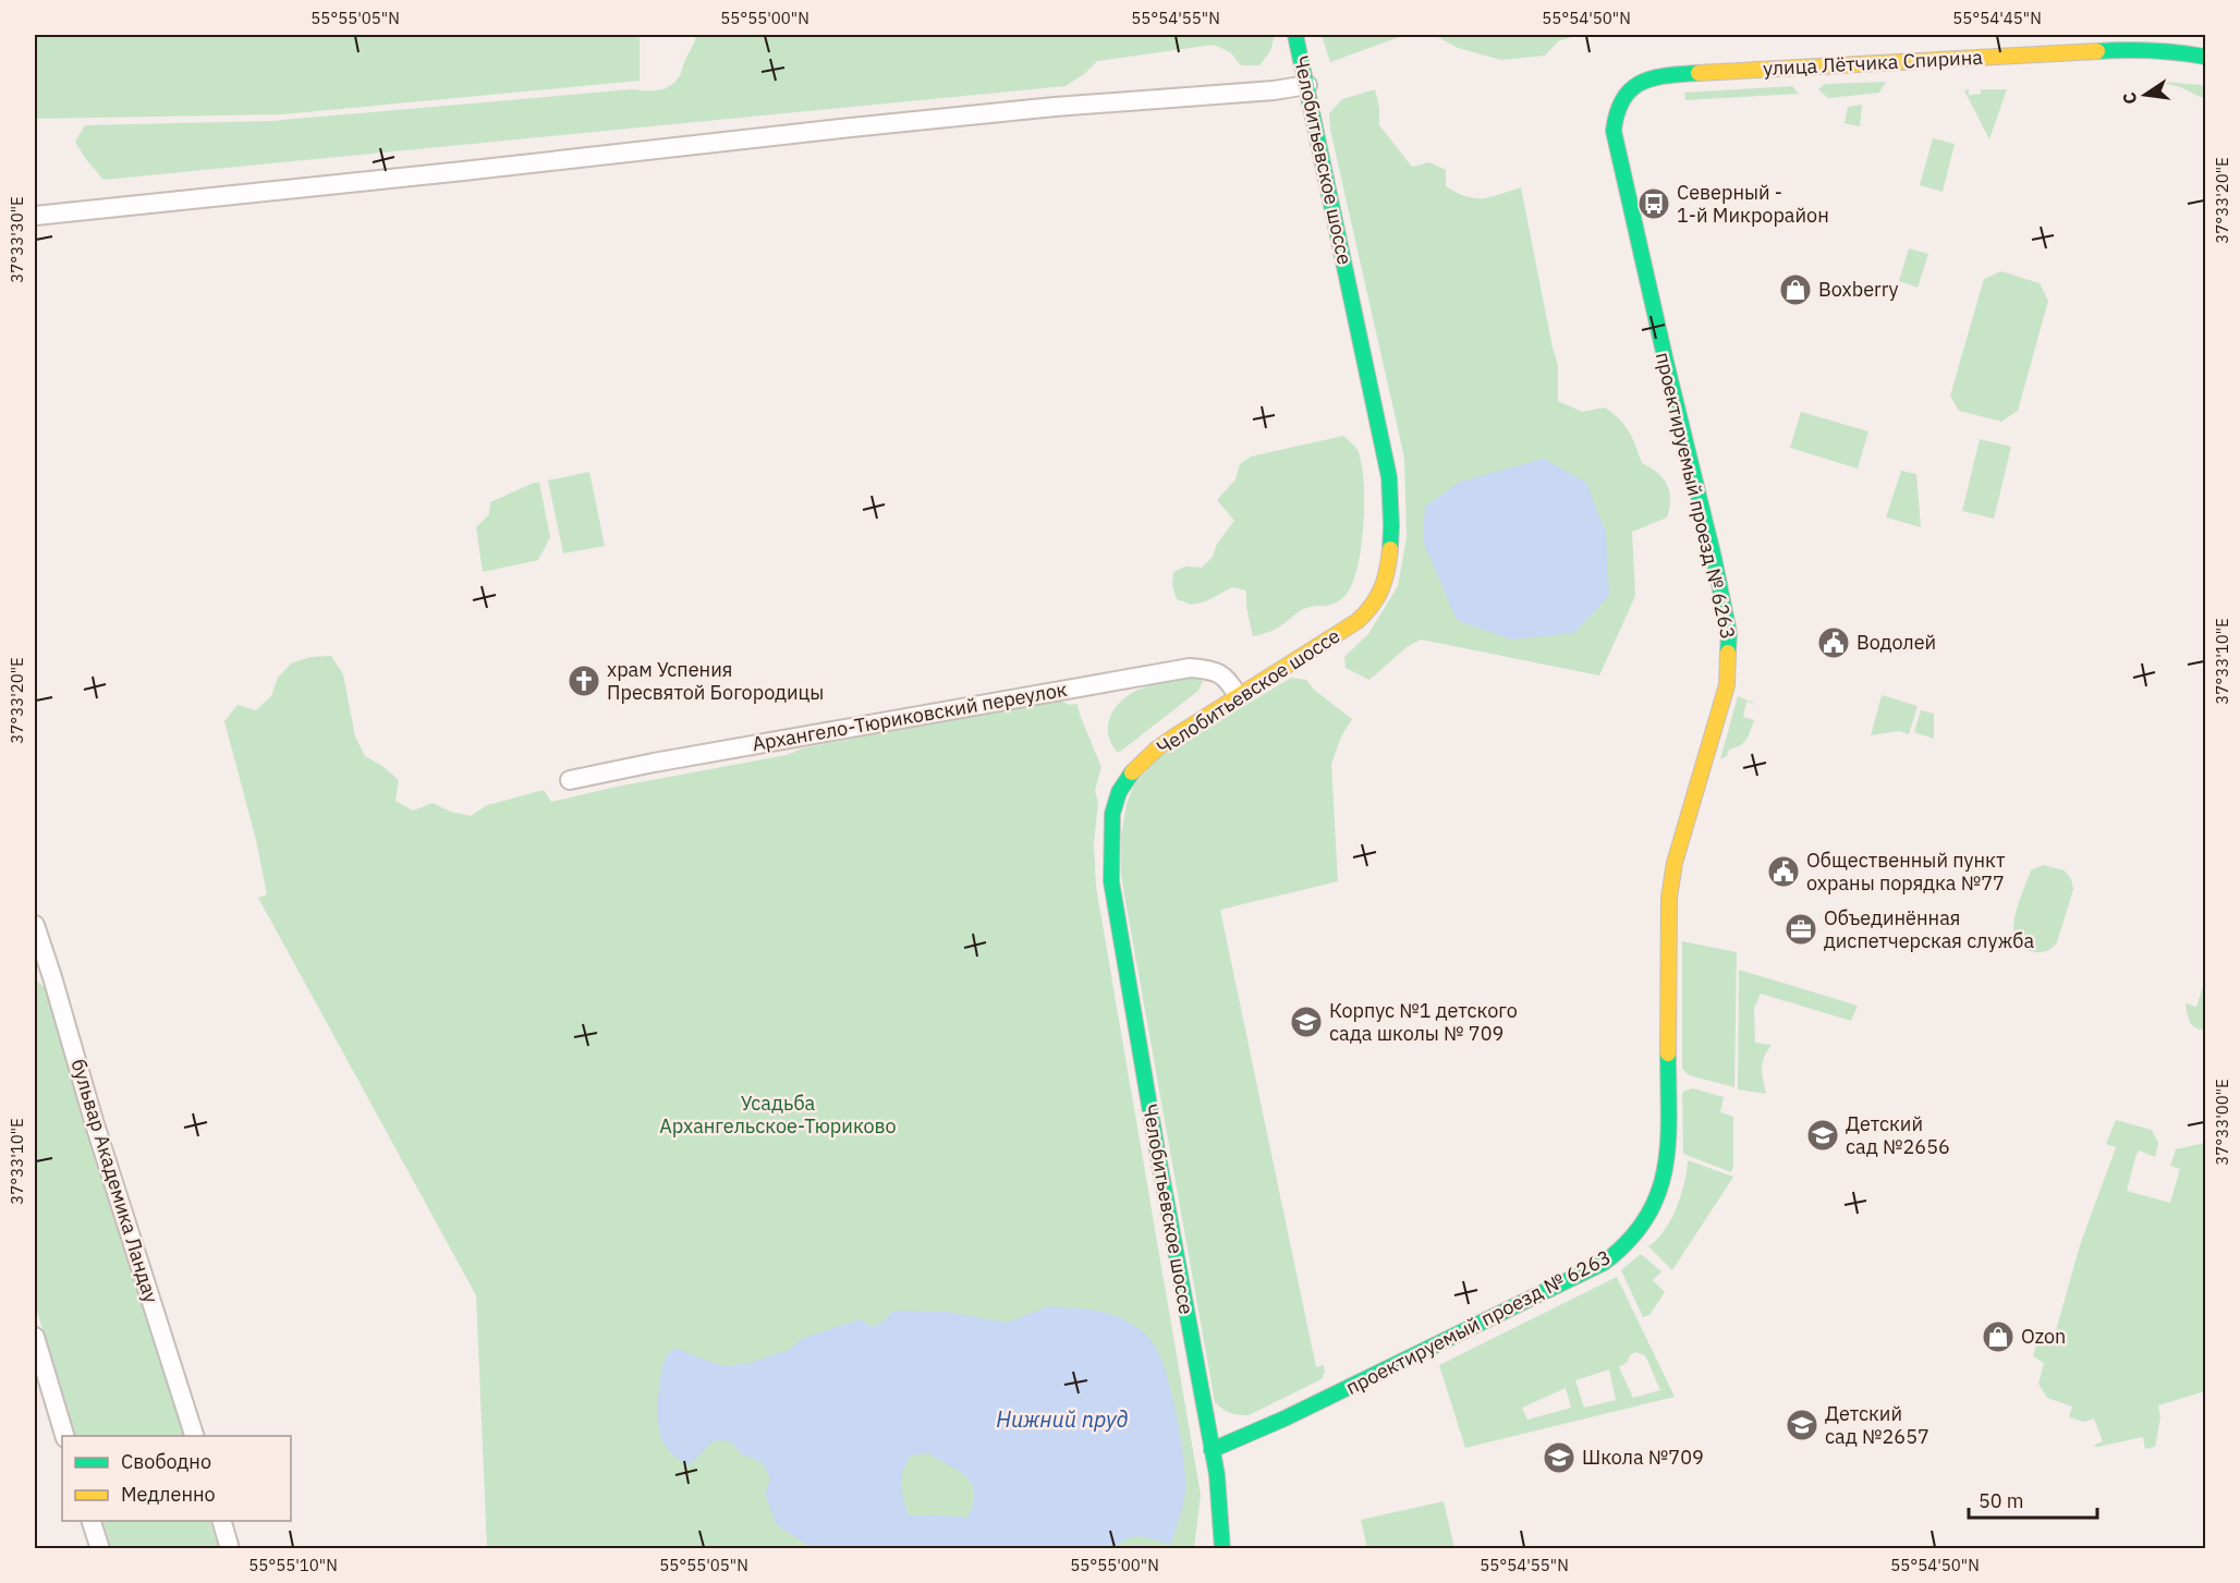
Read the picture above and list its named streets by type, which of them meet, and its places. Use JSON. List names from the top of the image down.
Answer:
{
  "streets": {
    "street": [
      "улица Лётчика Спирина",
      "Челобитьевское шоссе",
      "проектируемый проезд № 6263",
      "Архангело-Тюриковский переулок",
      "бульвар Академика Ландау"
    ]
  },
  "crossings": [
    ["улица Лётчика Спирина", "проектируемый проезд № 6263"],
    ["Челобитьевское шоссе", "проектируемый проезд № 6263"],
    ["Челобитьевское шоссе", "Архангело-Тюриковский переулок"]
  ],
  "water": ["Нижний пруд"],
  "parks": ["Усадьба Архангельское-Тюриково"],
  "places": {
    "bus stop": ["Северный - 1-й Микрорайон"],
    "shop": ["Boxberry", "Ozon"],
    "public building": ["Водолей", "Общественный пункт охраны порядка №77"],
    "church": ["храм Успения Пресвятой Богородицы"],
    "office": ["Объединённая диспетчерская служба"],
    "school or university": [
      "Корпус №1 детского сада школы № 709",
      "Детский сад №2656",
      "Детский сад №2657",
      "Школа №709"
    ]
  },
  "legend": ["Свободно", "Медленно"],
  "scale_bar": "50 m",
  "north": "left",
  "coordinates": [
    "55°55'05\"N",
    "55°55'00\"N",
    "55°54'55\"N",
    "55°54'50\"N",
    "55°54'45\"N",
    "37°33'20\"E",
    "37°33'30\"E",
    "37°33'10\"E",
    "37°33'00\"E",
    "55°55'10\"N"
  ]
}
